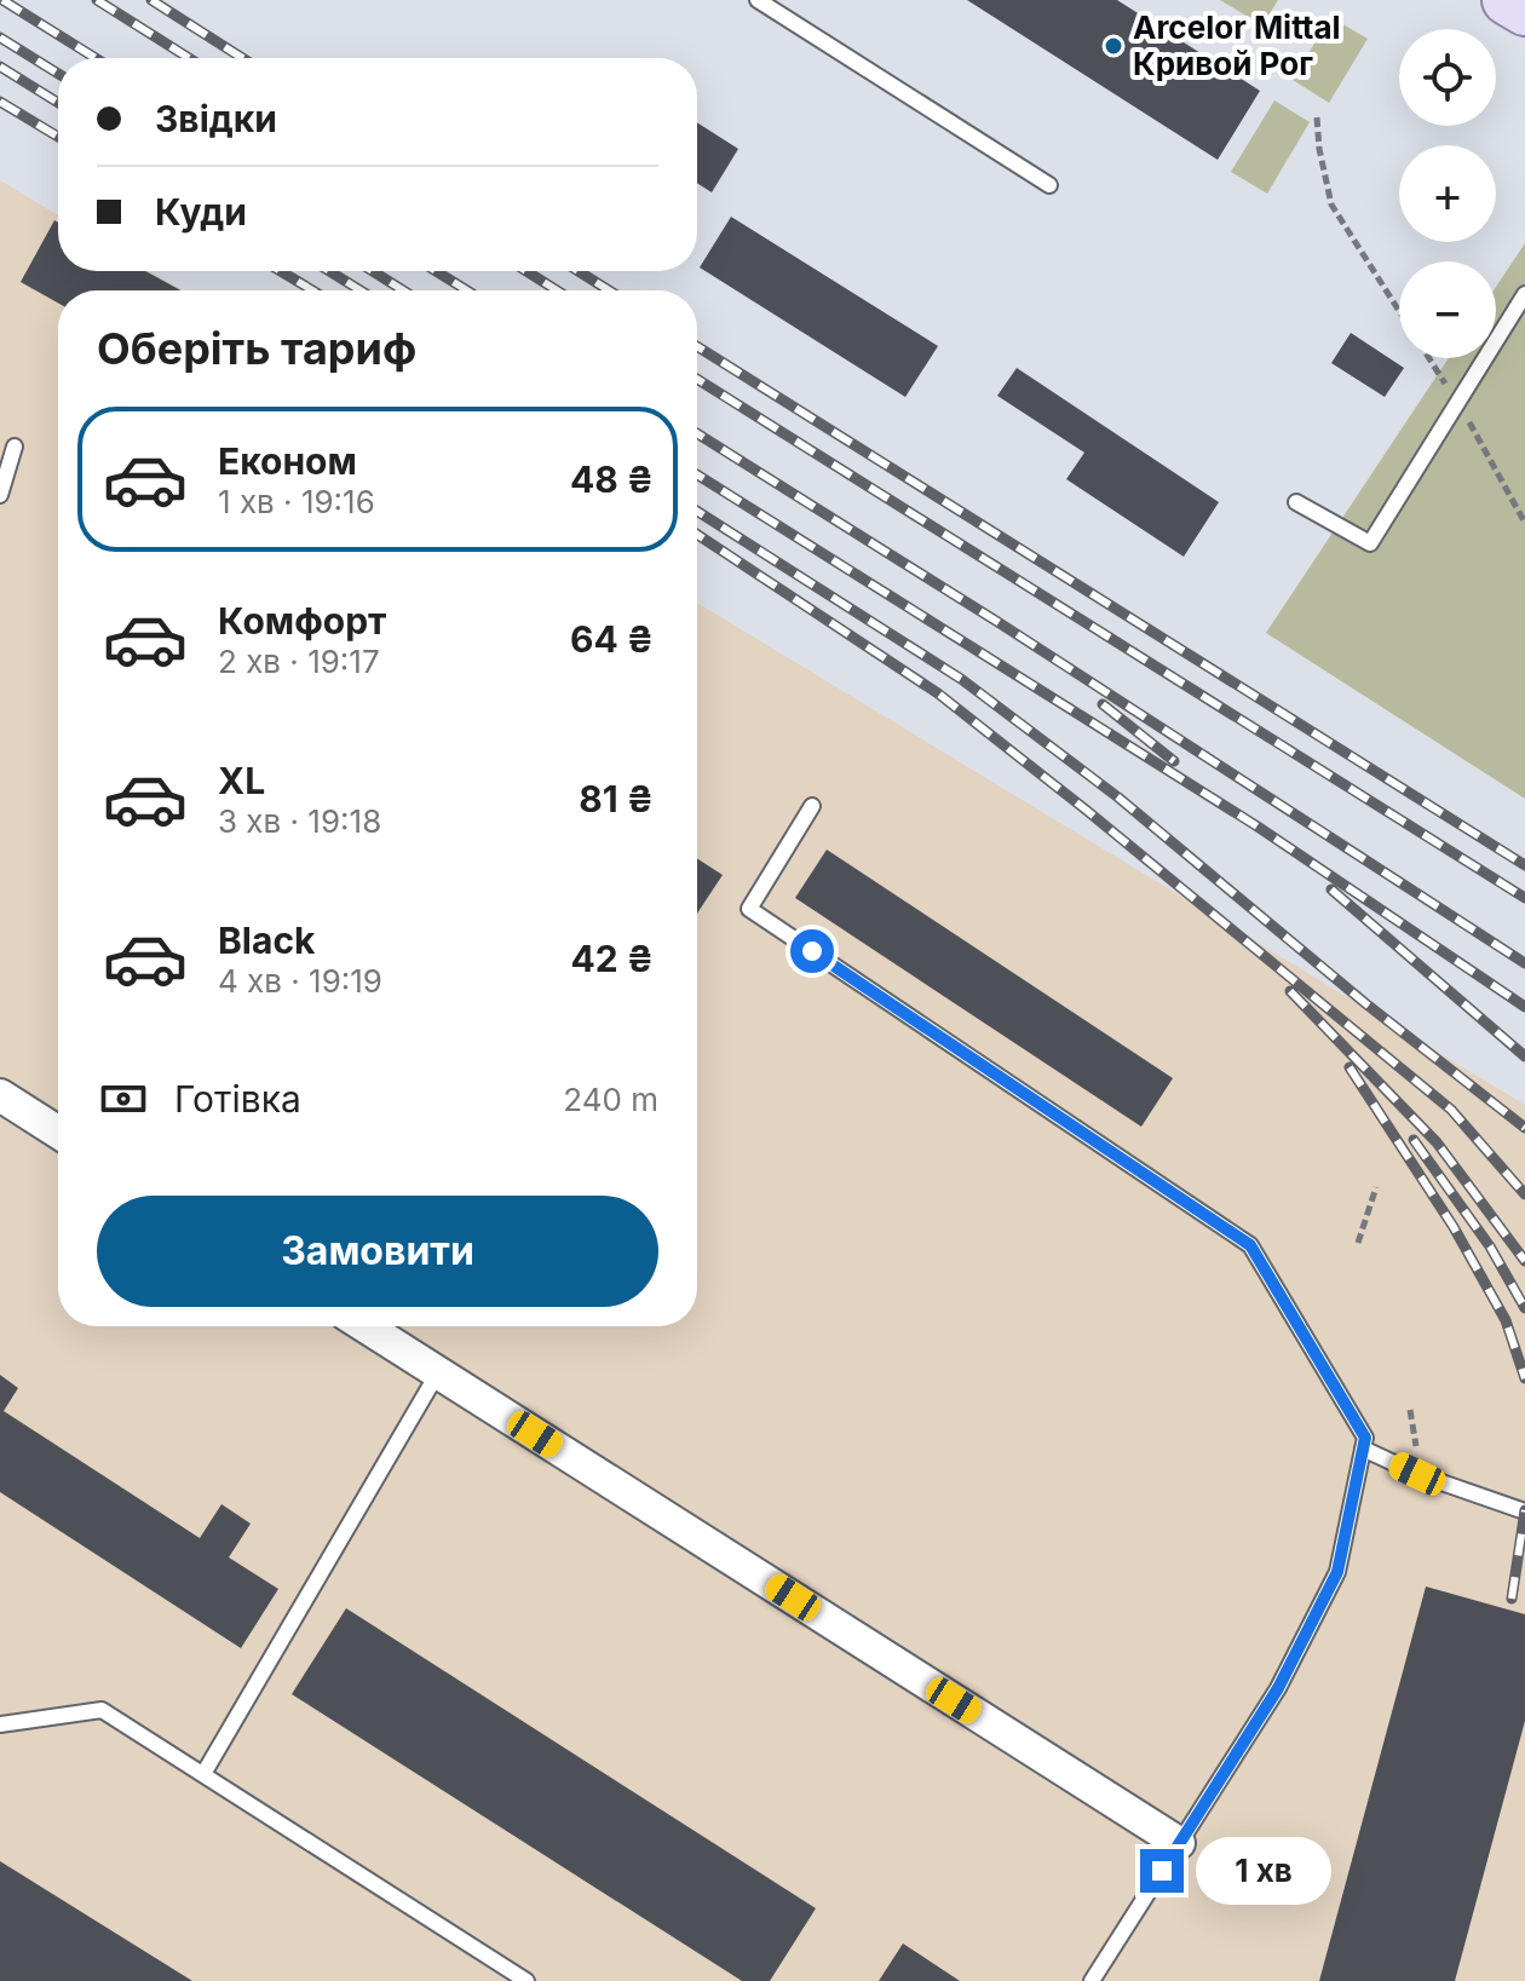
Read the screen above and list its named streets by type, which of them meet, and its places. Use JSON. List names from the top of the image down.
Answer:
{
  "places": ["Arcelor Mittal Кривой Рог"],
  "page": {
    "map_buttons": ["+", "−"],
    "banner": ["Звідки", "Куди"],
    "heading": "Оберіть тариф",
    "list": [
      {
        "name": "Економ",
        "note": "1 хв · 19:16",
        "value": "48 ₴"
      },
      {
        "name": "Комфорт",
        "note": "2 хв · 19:17",
        "value": "64 ₴"
      },
      {
        "name": "XL",
        "note": "3 хв · 19:18",
        "value": "81 ₴"
      },
      {
        "name": "Black",
        "note": "4 хв · 19:19",
        "value": "42 ₴"
      }
    ],
    "pay": ["Готівка", "240 m"],
    "buttons": "Замовити",
    "bubble": "1 хв"
  }
}
